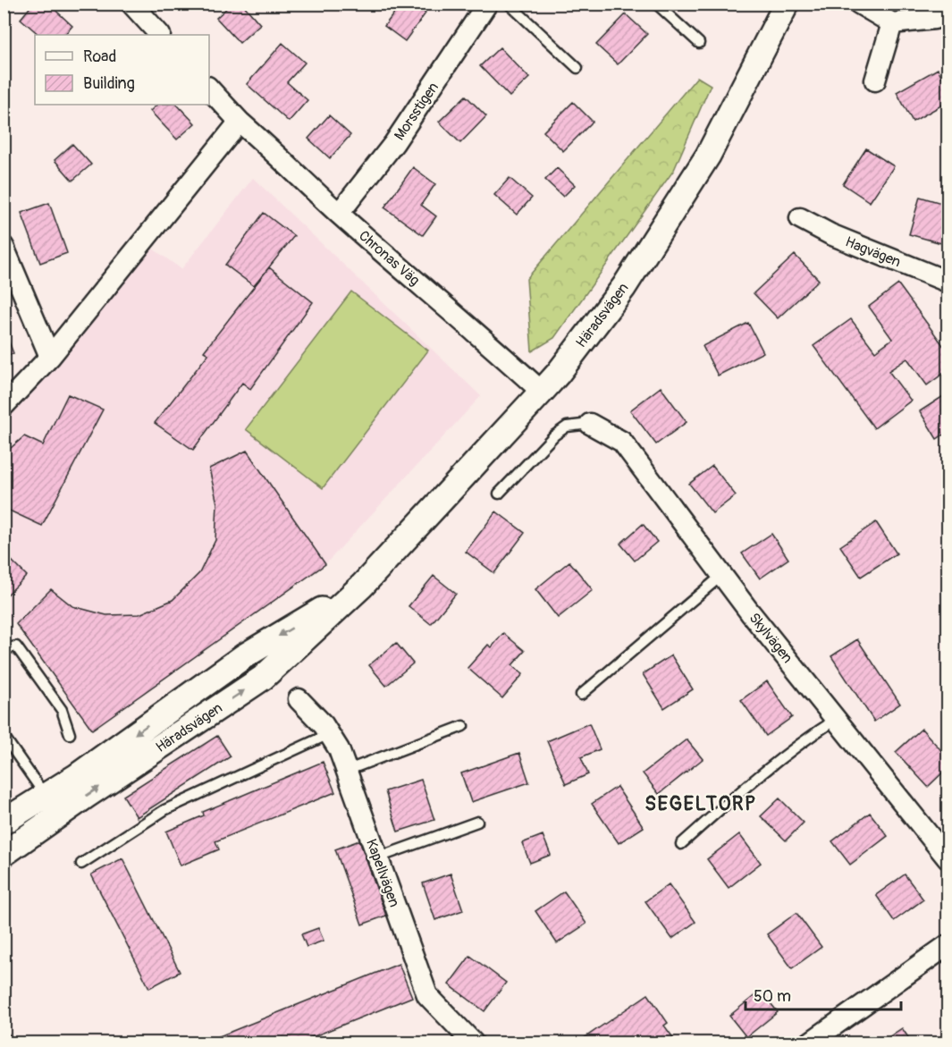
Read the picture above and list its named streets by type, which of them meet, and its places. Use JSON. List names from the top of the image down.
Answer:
{
  "streets": {
    "street": [
      "Morsstigen",
      "Hagvägen",
      "Chronas Väg",
      "Häradsvägen",
      "Skylvägen",
      "Kapellvägen"
    ]
  },
  "crossings": [
    ["Morsstigen", "Chronas Väg"],
    ["Chronas Väg", "Häradsvägen"]
  ],
  "districts": ["SEGELTORP"],
  "legend": ["Road", "Building"],
  "scale_bar": "50 m"
}
